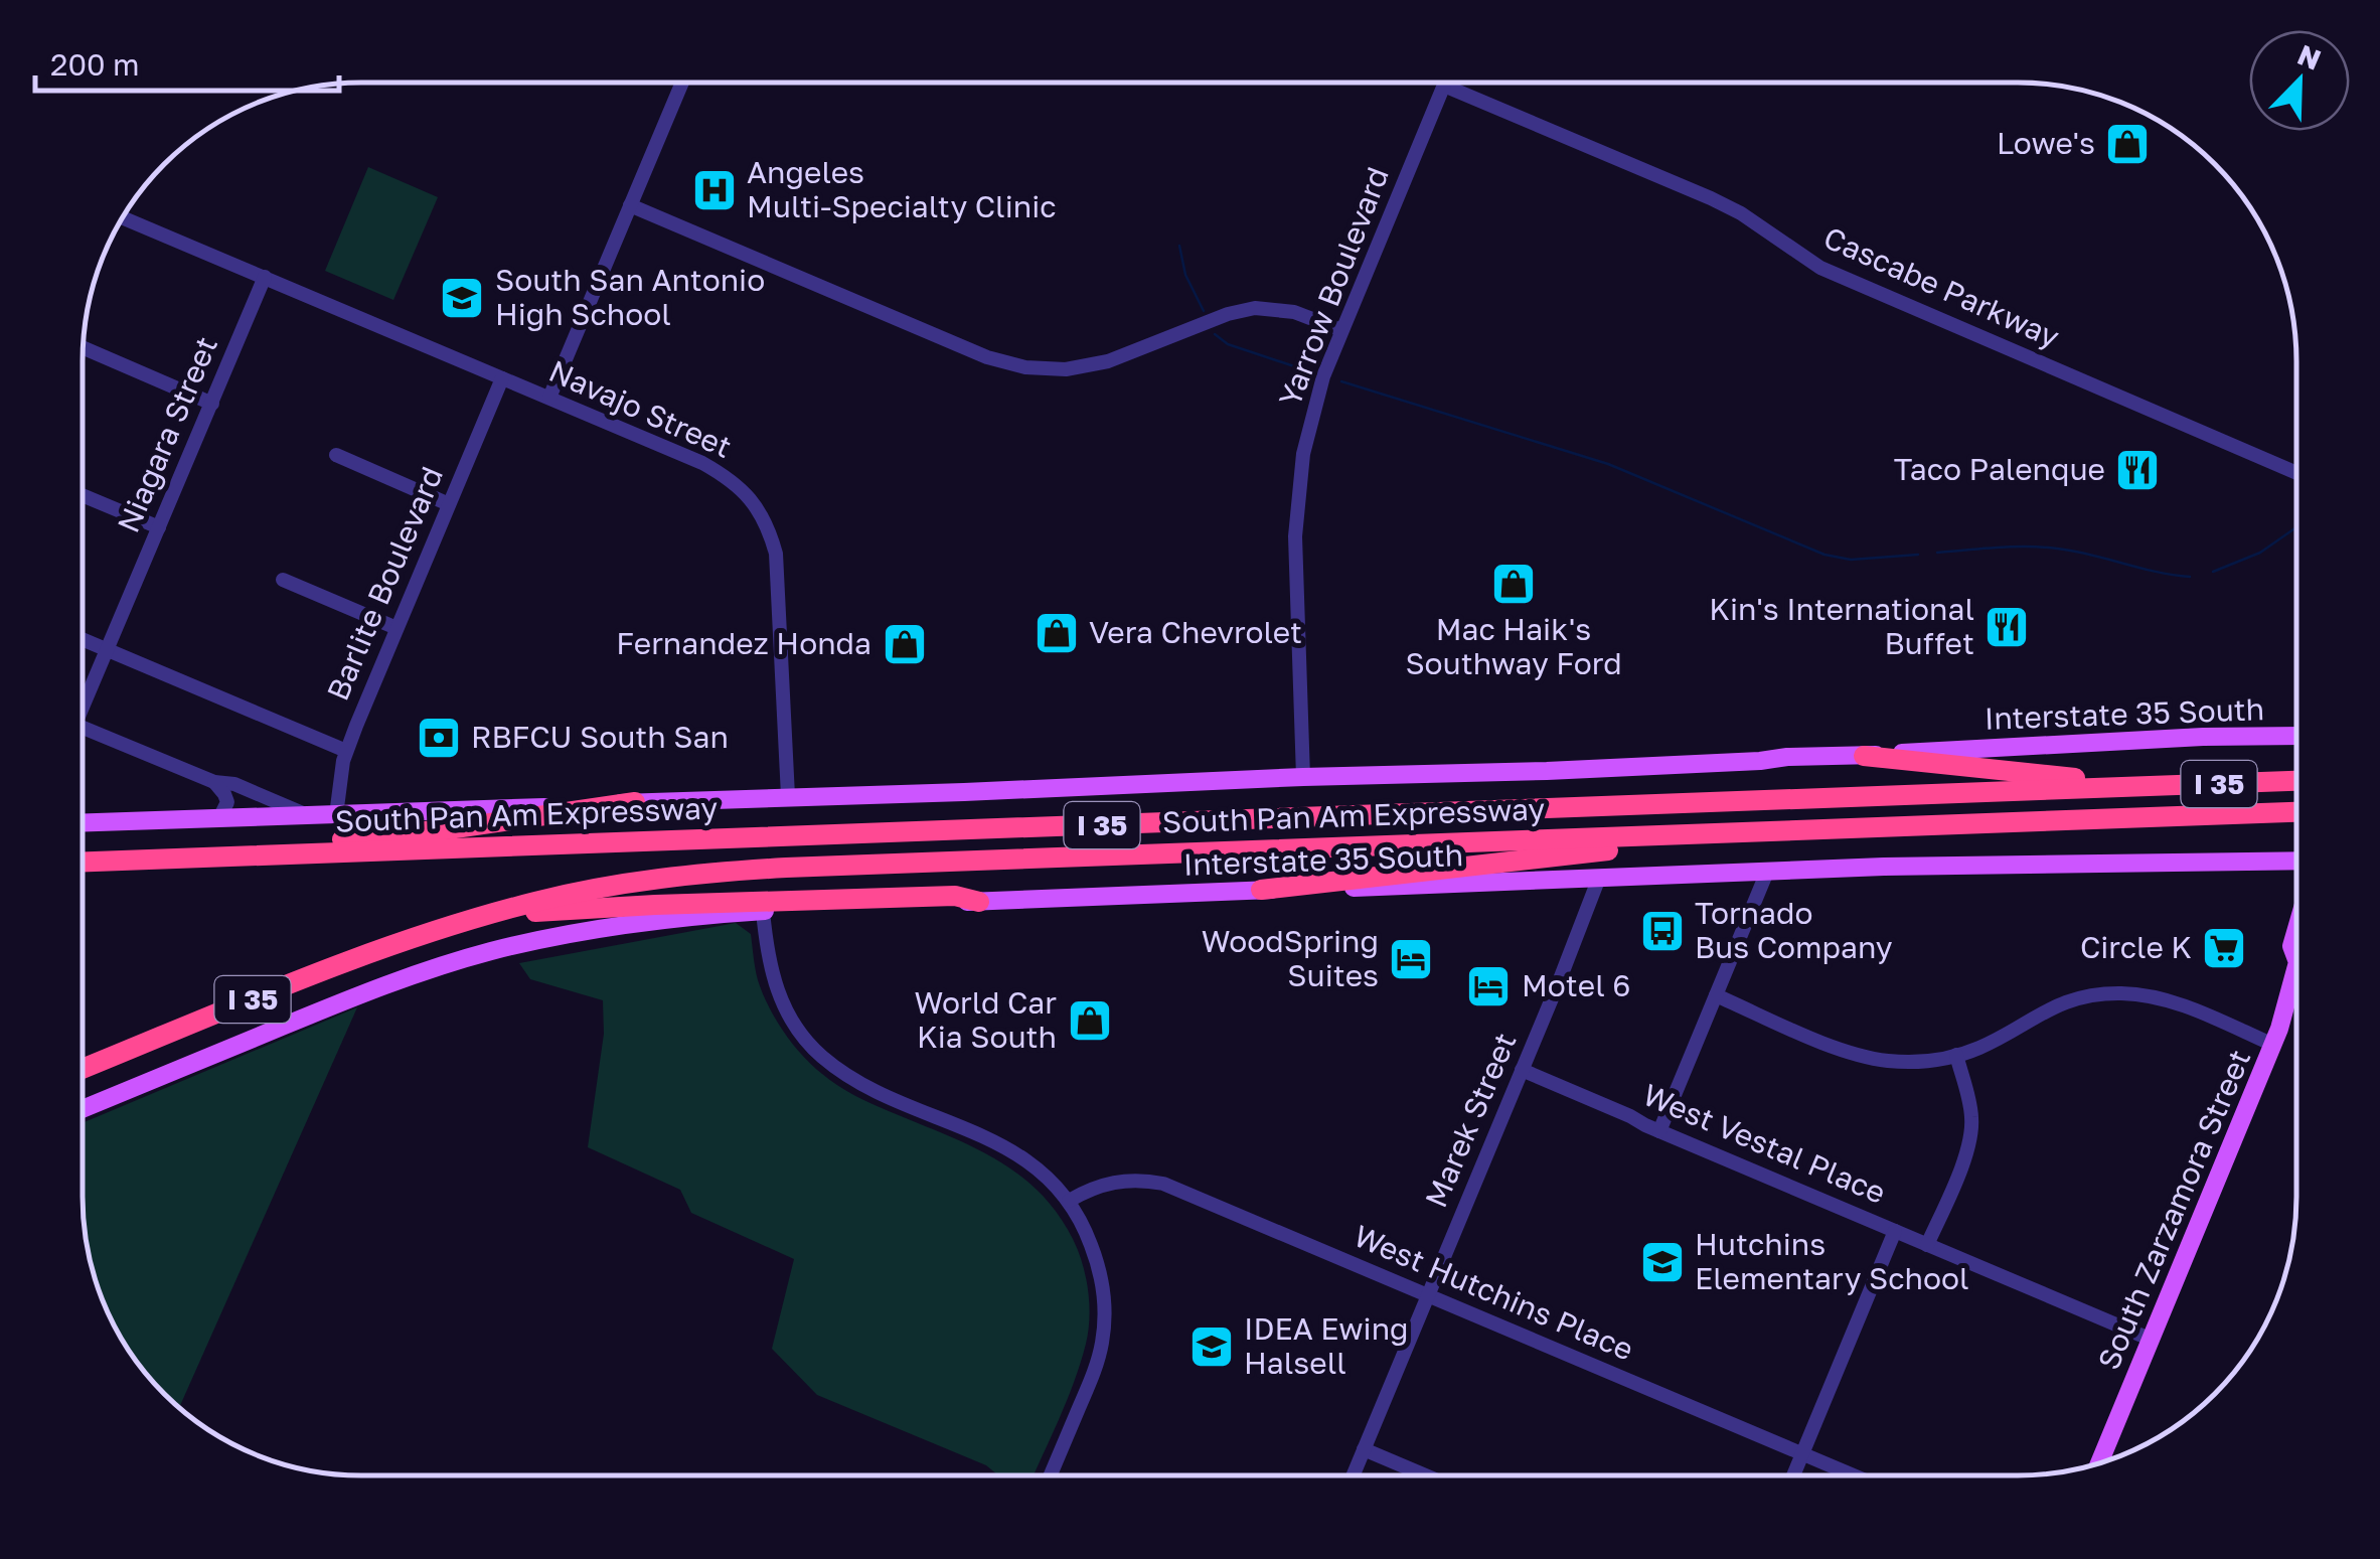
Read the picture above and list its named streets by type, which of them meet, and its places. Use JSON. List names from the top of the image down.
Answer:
{
  "streets": {
    "highway": ["I 35", "South Pan Am Expressway"],
    "main road": ["Interstate 35 South", "South Zarzamora Street"],
    "street": [
      "Yarrow Boulevard",
      "Cascabe Parkway",
      "Navajo Street",
      "Niagara Street",
      "Barlite Boulevard",
      "Marek Street",
      "West Vestal Place",
      "West Hutchins Place"
    ]
  },
  "crossings": [
    ["Yarrow Boulevard", "Cascabe Parkway"],
    ["Yarrow Boulevard", "Interstate 35 South"],
    ["Navajo Street", "Niagara Street"],
    ["Navajo Street", "Barlite Boulevard"],
    ["Navajo Street", "Interstate 35 South"],
    ["Barlite Boulevard", "Interstate 35 South"],
    ["Interstate 35 South", "Marek Street"],
    ["Marek Street", "West Vestal Place"],
    ["Marek Street", "West Hutchins Place"],
    ["West Vestal Place", "South Zarzamora Street"]
  ],
  "places": {
    "shop": [
      "Lowe's",
      "Mac Haik's Southway Ford",
      "Vera Chevrolet",
      "Fernandez Honda",
      "World Car Kia South"
    ],
    "hospital": ["Angeles Multi-Specialty Clinic"],
    "school or university": ["South San Antonio High School", "Hutchins Elementary School", "IDEA Ewing Halsell"],
    "restaurant": ["Taco Palenque", "Kin's International Buffet"],
    "bank": ["RBFCU South San"],
    "bus stop": ["Tornado Bus Company"],
    "supermarket": ["Circle K"],
    "hotel": ["WoodSpring Suites", "Motel 6"]
  },
  "scale_bar": "200 m",
  "north": "top right"
}
